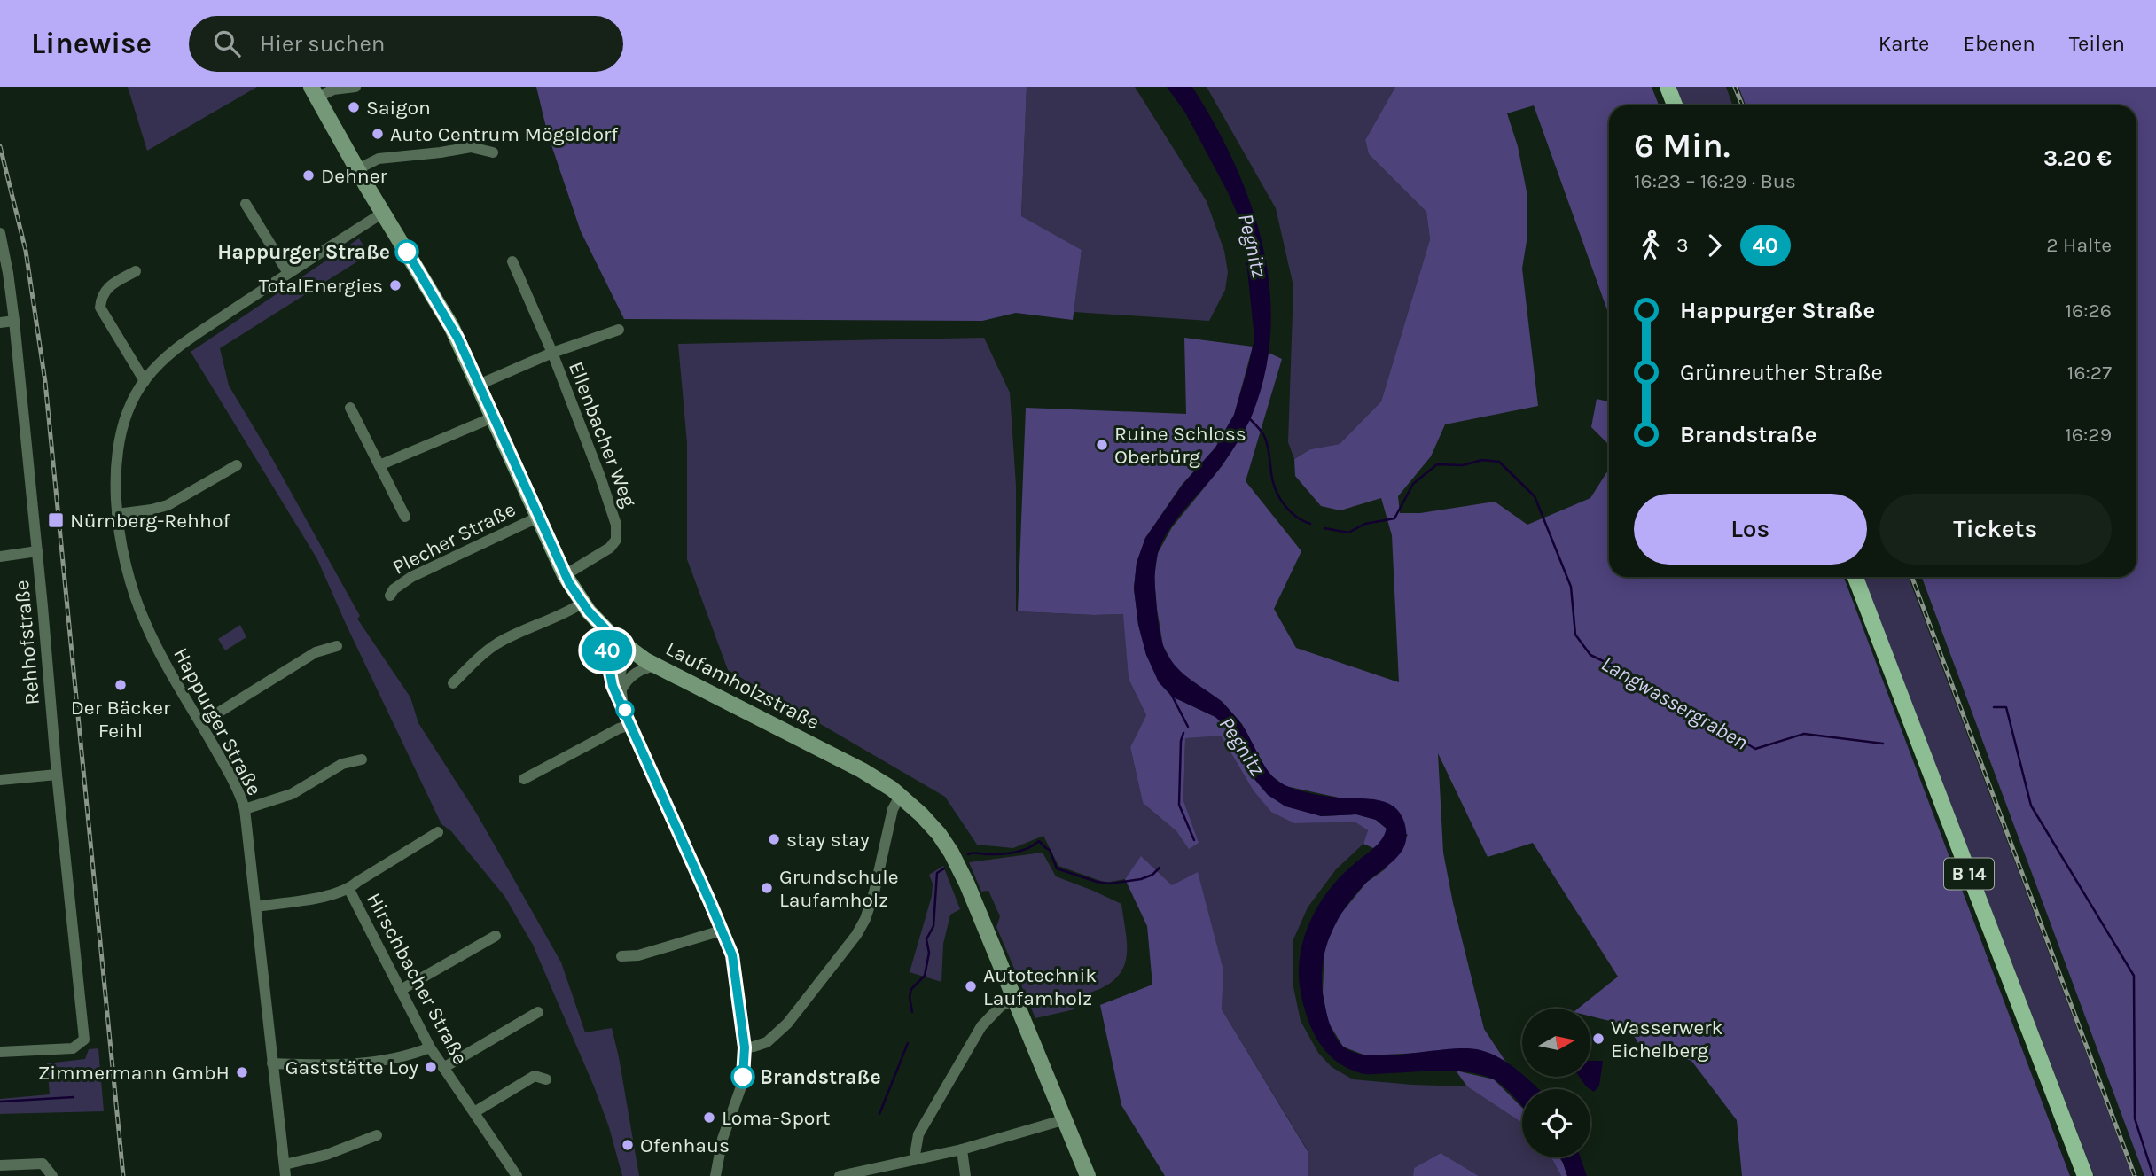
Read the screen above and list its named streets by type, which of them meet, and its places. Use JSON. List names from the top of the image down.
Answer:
{
  "streets": {
    "main road": ["Laufamholzstraße", "B 14"],
    "street": [
      "Ellenbacher Weg",
      "Plecher Straße",
      "Rehhofstraße",
      "Happurger Straße",
      "Hirschbacher Straße"
    ]
  },
  "crossings": [
    ["Ellenbacher Weg", "Laufamholzstraße"],
    ["Plecher Straße", "Laufamholzstraße"],
    ["Laufamholzstraße", "Happurger Straße"]
  ],
  "water": ["Pegnitz", "Langwassergraben"],
  "places": {
    "other": [
      "Saigon",
      "Auto Centrum Mögeldorf",
      "Dehner",
      "Happurger Straße",
      "TotalEnergies",
      "Ruine Schloss Oberbürg",
      "Der Bäcker Feihl",
      "stay stay",
      "Grundschule Laufamholz",
      "Autotechnik Laufamholz",
      "Wasserwerk Eichelberg",
      "Gaststätte Loy",
      "Zimmermann GmbH",
      "Brandstraße",
      "Loma-Sport",
      "Ofenhaus"
    ],
    "transit": ["Nürnberg-Rehhof"]
  },
  "lines": ["bus line 40"],
  "north": "right",
  "page": {
    "header": "Linewise",
    "search": "Hier suchen",
    "nav": ["Karte", "Ebenen", "Teilen"],
    "on_map": "40",
    "heading": ["6 Min.", "16:23 – 16:29 · Bus", "3.20 €"],
    "legs": ["3", "40", "2 Halte"],
    "list": [
      {
        "name": "Happurger Straße",
        "value": "16:26"
      },
      {
        "name": "Grünreuther Straße",
        "value": "16:27"
      },
      {
        "name": "Brandstraße",
        "value": "16:29"
      }
    ],
    "buttons": ["Los", "Tickets"]
  }
}
